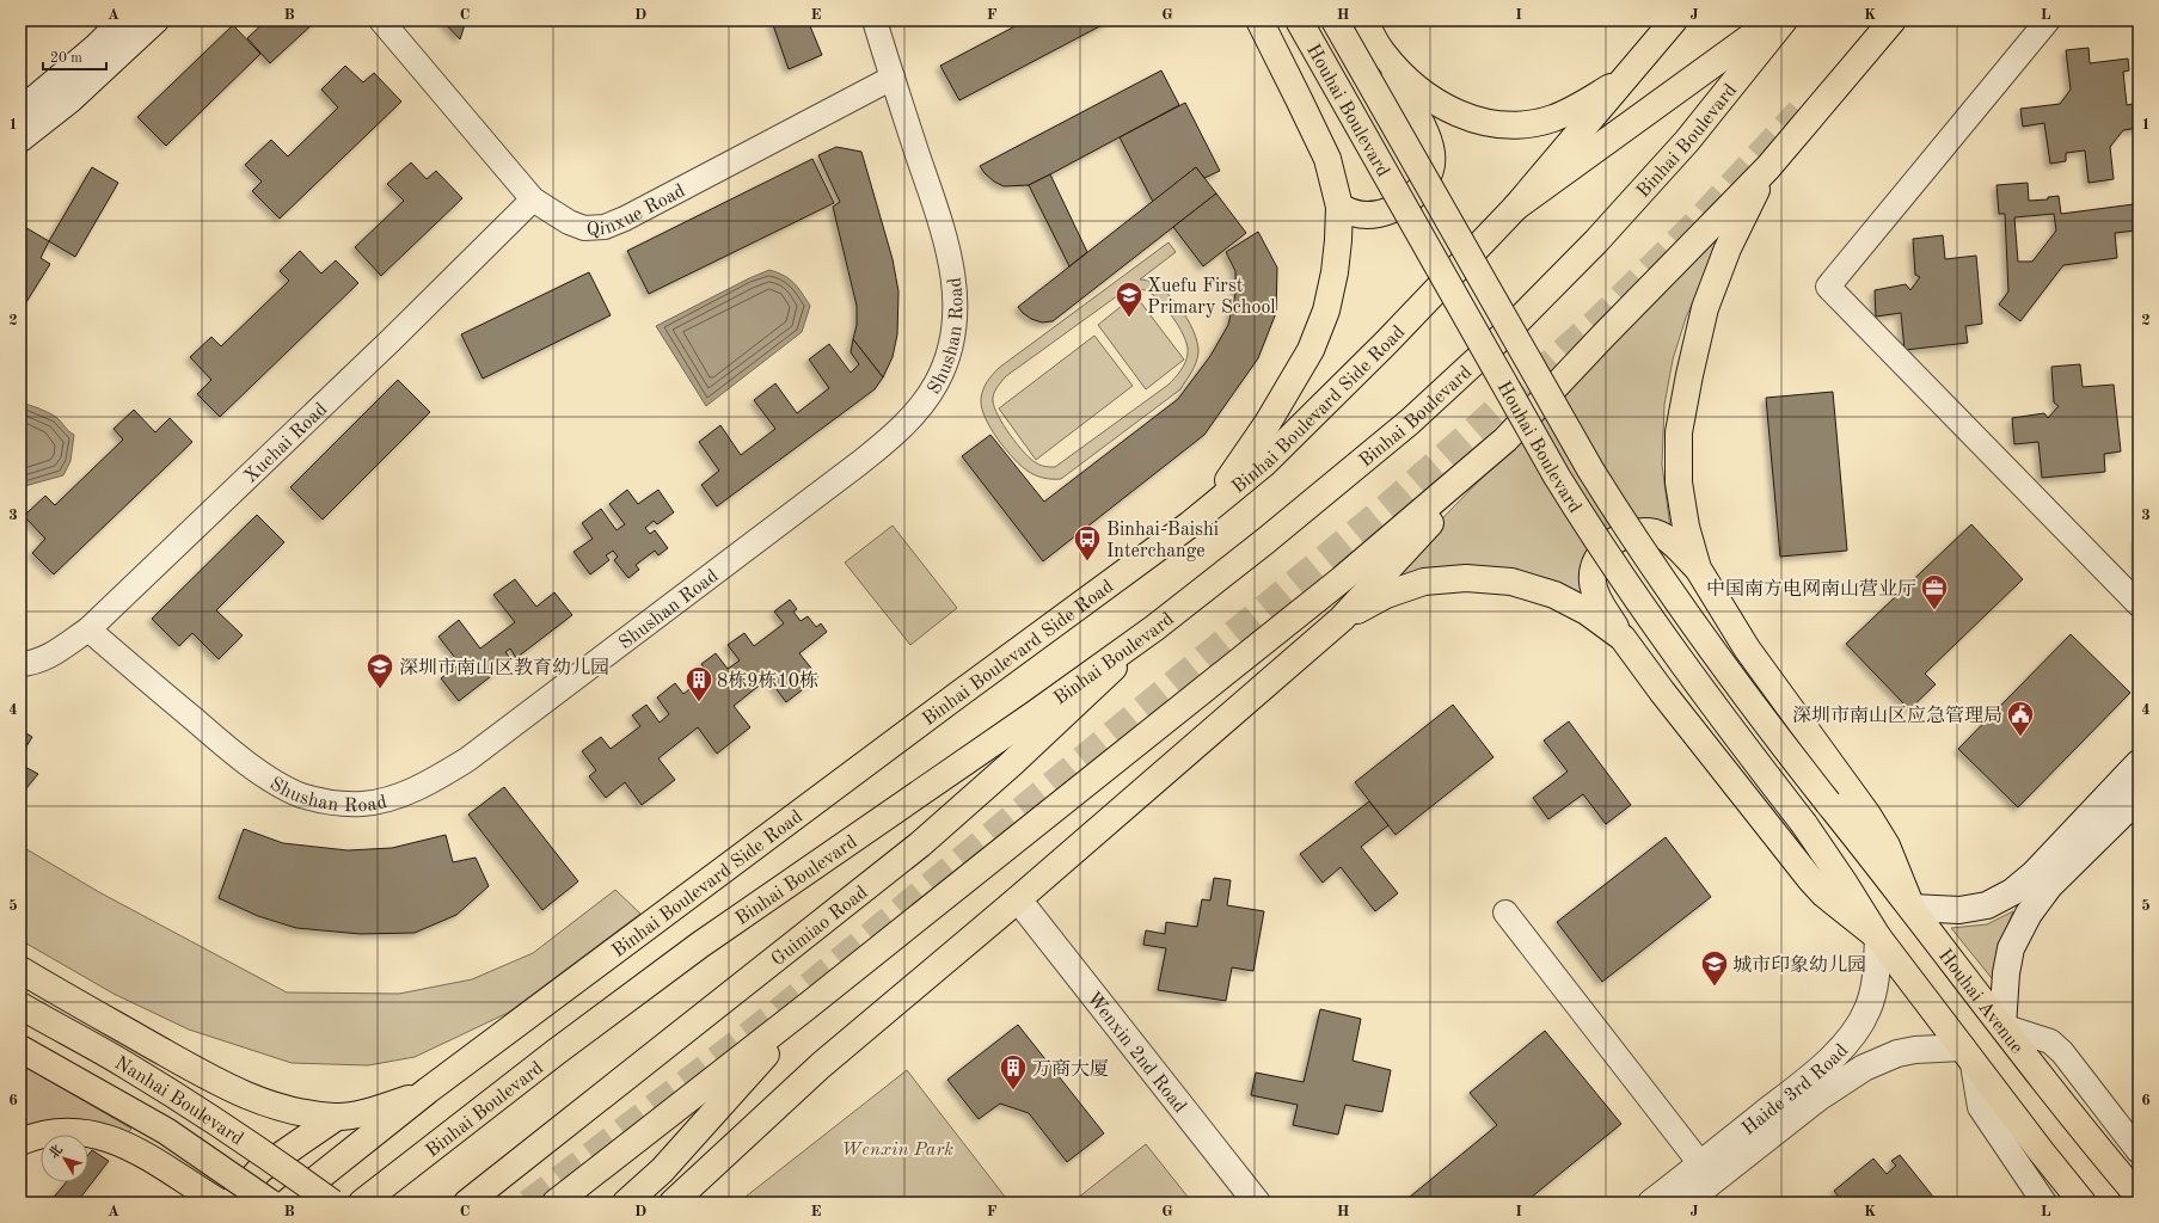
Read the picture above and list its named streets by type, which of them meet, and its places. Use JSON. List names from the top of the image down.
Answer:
{
  "streets": {
    "main road": [
      "Houhai Boulevard",
      "Binhai Boulevard",
      "Binhai Boulevard Side Road",
      "Guimiao Road",
      "Houhai Avenue",
      "Nanhai Boulevard"
    ],
    "street": [
      "Qinxue Road",
      "Shushan Road",
      "Xuehai Road",
      "Wenxin 2nd Road",
      "Haide 3rd Road"
    ]
  },
  "crossings": [
    ["Houhai Boulevard", "Houhai Avenue"],
    ["Houhai Boulevard", "Haide 3rd Road"],
    ["Binhai Boulevard", "Guimiao Road"],
    ["Qinxue Road", "Shushan Road"],
    ["Qinxue Road", "Xuehai Road"],
    ["Shushan Road", "Xuehai Road"]
  ],
  "parks": ["Wenxin Park"],
  "places": {
    "school or university": ["Xuefu First Primary School", "深圳市南山区教育幼儿园", "城市印象幼儿园"],
    "bus stop": ["Binhai-Baishi Interchange"],
    "office": ["中国南方电网南山营业厅"],
    "building": ["8栋9栋10栋", "万商大厦"],
    "public building": ["深圳市南山区应急管理局"]
  },
  "scale_bar": "20 m",
  "north": "top left",
  "grid": {
    "columns": [
      "A",
      "B",
      "C",
      "D",
      "E",
      "F",
      "G",
      "H",
      "I",
      "J",
      "K",
      "L"
    ],
    "rows": [
      "1",
      "2",
      "3",
      "4",
      "5",
      "6"
    ]
  }
}
